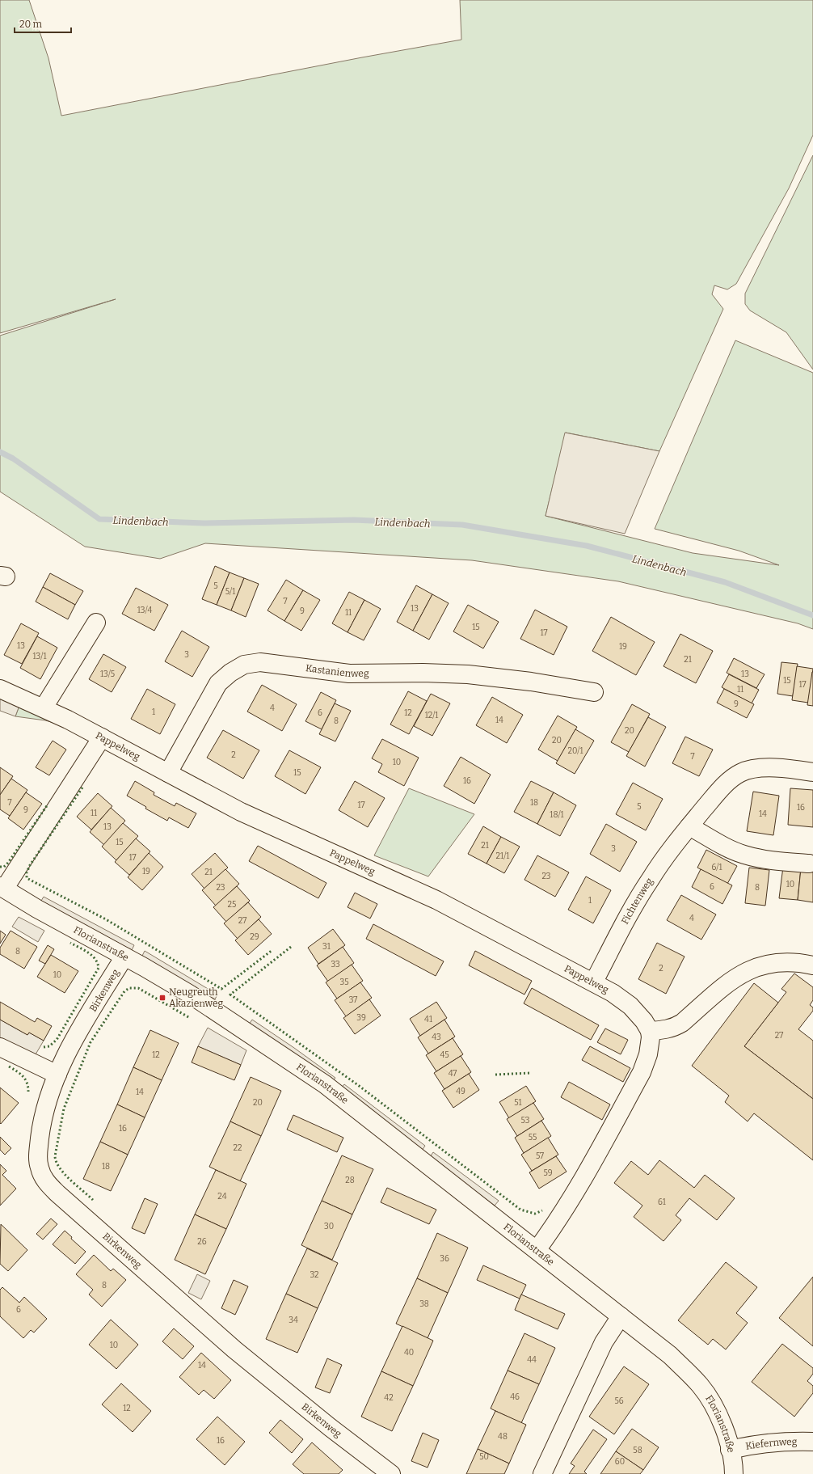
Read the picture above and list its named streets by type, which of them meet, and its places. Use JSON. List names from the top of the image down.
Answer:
{
  "streets": {
    "street": [
      "Kastanienweg",
      "Pappelweg",
      "Fichtenweg",
      "Florianstraße",
      "Birkenweg",
      "Kiefernweg"
    ]
  },
  "crossings": [
    ["Kastanienweg", "Pappelweg"],
    ["Pappelweg", "Fichtenweg"],
    ["Florianstraße", "Birkenweg"],
    ["Florianstraße", "Kiefernweg"]
  ],
  "water": ["Lindenbach"],
  "places": {
    "transit": ["Neugreuth Akazienweg"]
  },
  "house_numbers": [
    "5",
    "5/1",
    "7",
    "13",
    "13/4",
    "9",
    "11",
    "15",
    "17",
    "13",
    "19",
    "3",
    "13/1",
    "21",
    "13/5",
    "13",
    "15",
    "17",
    "11",
    "9",
    "4",
    "1",
    "6",
    "12",
    "12/1",
    "14",
    "8",
    "20",
    "20",
    "20/1",
    "2",
    "7",
    "10",
    "15",
    "16",
    "7",
    "18",
    "17",
    "5",
    "16",
    "9",
    "11",
    "14",
    "18/1",
    "13",
    "15",
    "21",
    "3",
    "21/1",
    "17",
    "6/1",
    "19",
    "21",
    "23",
    "10",
    "6",
    "23",
    "8",
    "1",
    "25",
    "4",
    "27",
    "29",
    "31",
    "8",
    "33",
    "2",
    "10",
    "35",
    "37",
    "39",
    "41",
    "27",
    "43",
    "12",
    "45",
    "47",
    "49",
    "14",
    "20",
    "51",
    "53",
    "16",
    "55",
    "22",
    "57",
    "18",
    "59",
    "28",
    "24",
    "61",
    "30",
    "26",
    "36",
    "32",
    "8",
    "38",
    "6",
    "34",
    "10",
    "40",
    "44",
    "14",
    "46",
    "42",
    "56",
    "12",
    "48",
    "16",
    "58",
    "50",
    "60"
  ],
  "scale_bar": "20 m"
}
